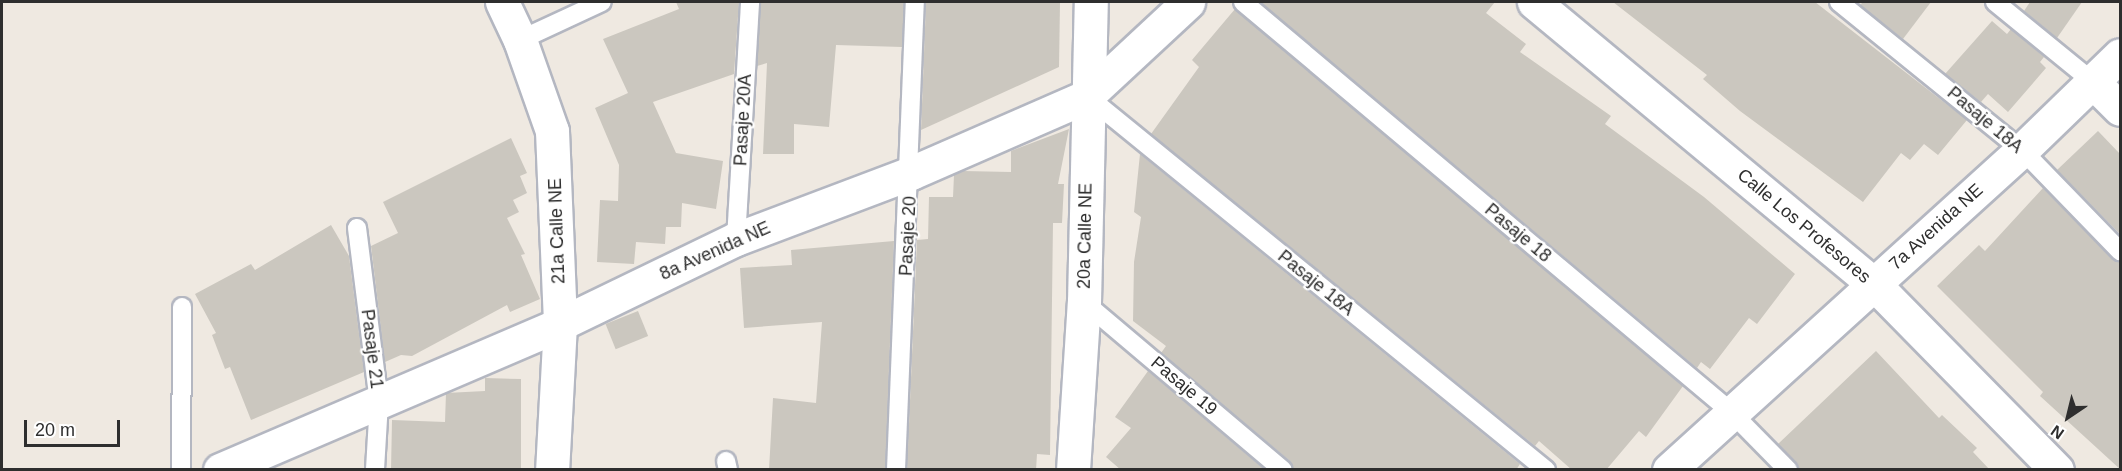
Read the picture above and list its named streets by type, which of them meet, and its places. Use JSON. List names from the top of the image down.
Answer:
{
  "streets": {
    "street": [
      "Calle Los Profesores",
      "7a Avenida NE",
      "21a Calle NE",
      "20a Calle NE",
      "8a Avenida NE"
    ],
    "lane": [
      "Pasaje 20A",
      "Pasaje 18A",
      "Pasaje 18",
      "Pasaje 20",
      "Pasaje 21",
      "Pasaje 19"
    ]
  },
  "crossings": [
    ["Pasaje 20A", "8a Avenida NE"],
    ["Pasaje 18A", "7a Avenida NE"],
    ["Pasaje 18A", "20a Calle NE"],
    ["Pasaje 18A", "8a Avenida NE"],
    ["Calle Los Profesores", "7a Avenida NE"],
    ["7a Avenida NE", "Pasaje 18"],
    ["21a Calle NE", "8a Avenida NE"],
    ["Pasaje 20", "8a Avenida NE"],
    ["20a Calle NE", "8a Avenida NE"],
    ["20a Calle NE", "Pasaje 19"],
    ["8a Avenida NE", "Pasaje 21"]
  ],
  "scale_bar": "20 m",
  "north": "bottom left"
}
